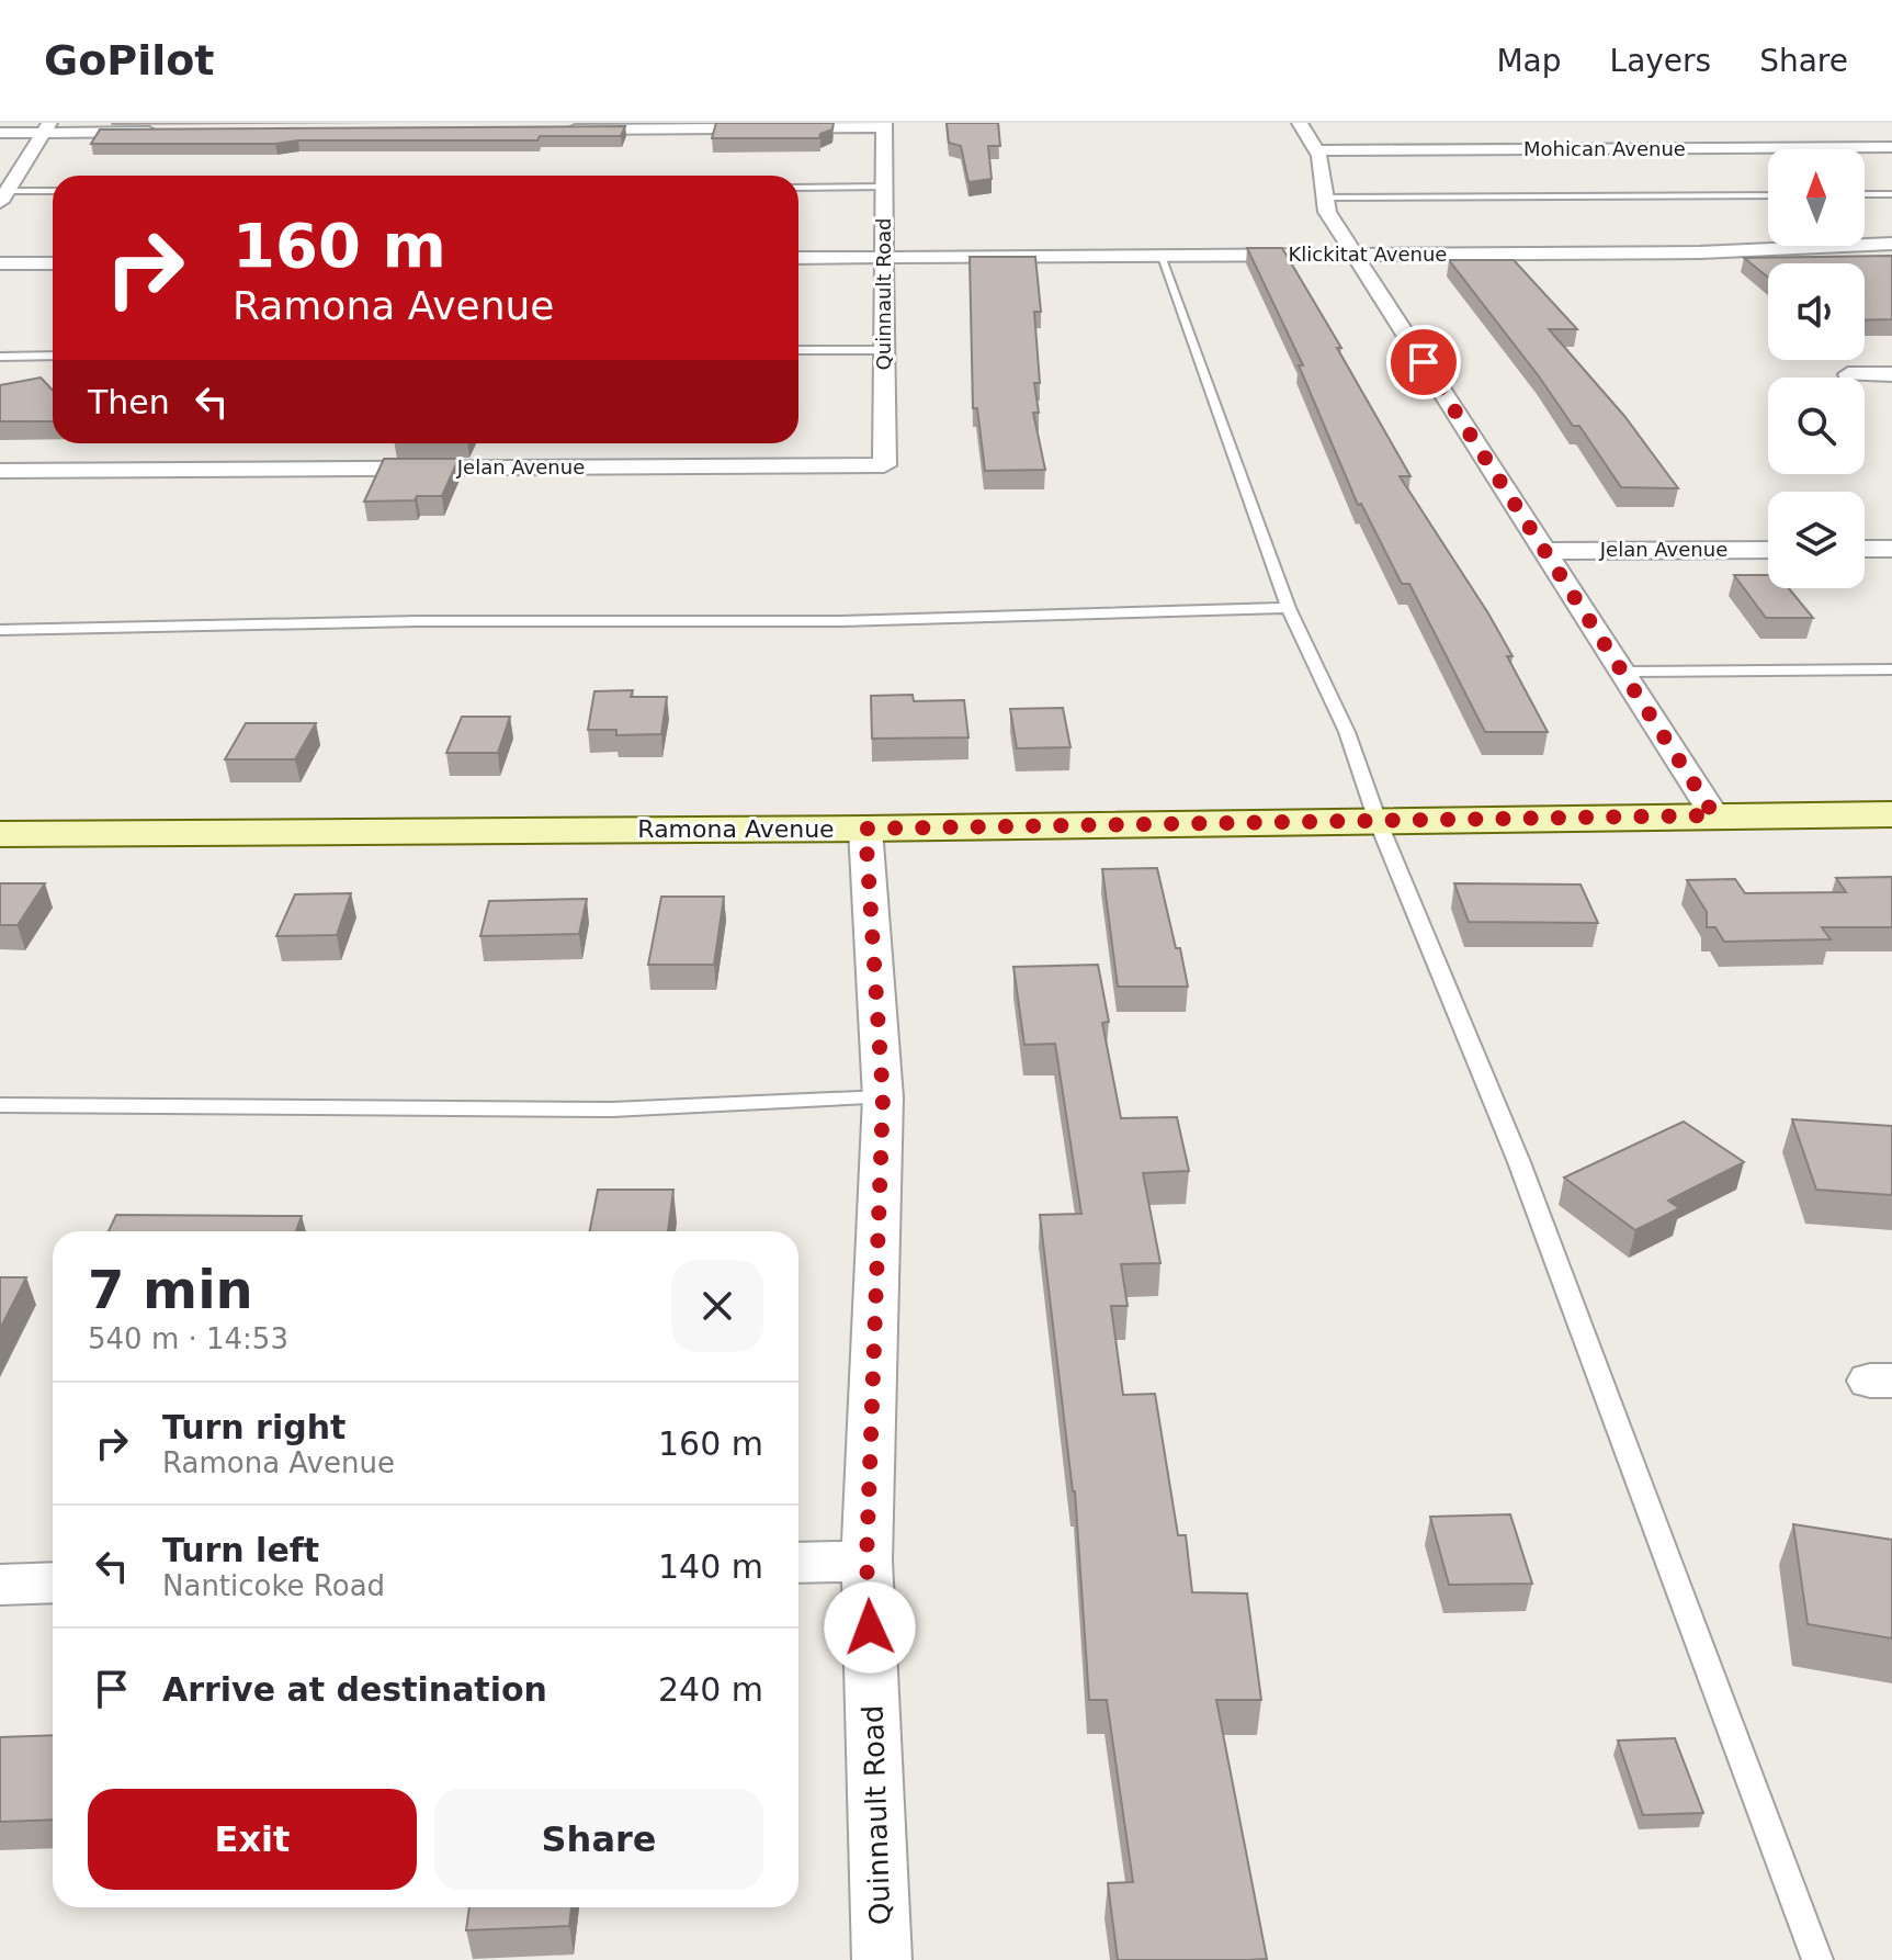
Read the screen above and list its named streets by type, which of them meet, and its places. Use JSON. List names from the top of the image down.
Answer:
{
  "streets": {
    "street": [
      "Mohican Avenue",
      "Klickitat Avenue",
      "Quinnault Road",
      "Jelan Avenue",
      "Ramona Avenue"
    ]
  },
  "crossings": [
    ["Klickitat Avenue", "Quinnault Road"],
    ["Quinnault Road", "Jelan Avenue"],
    ["Quinnault Road", "Ramona Avenue"]
  ],
  "north": "top",
  "page": {
    "header": "GoPilot",
    "nav": ["Map", "Layers", "Share"],
    "turn": ["160 m", "Ramona Avenue"],
    "then": "Then",
    "heading": ["7 min", "540 m · 14:53"],
    "list": [
      {
        "name": "Turn right",
        "note": "Ramona Avenue",
        "value": "160 m"
      },
      {
        "name": "Turn left",
        "note": "Nanticoke Road",
        "value": "140 m"
      },
      {
        "name": "Arrive at destination",
        "value": "240 m"
      }
    ],
    "buttons": ["Exit", "Share"]
  }
}
